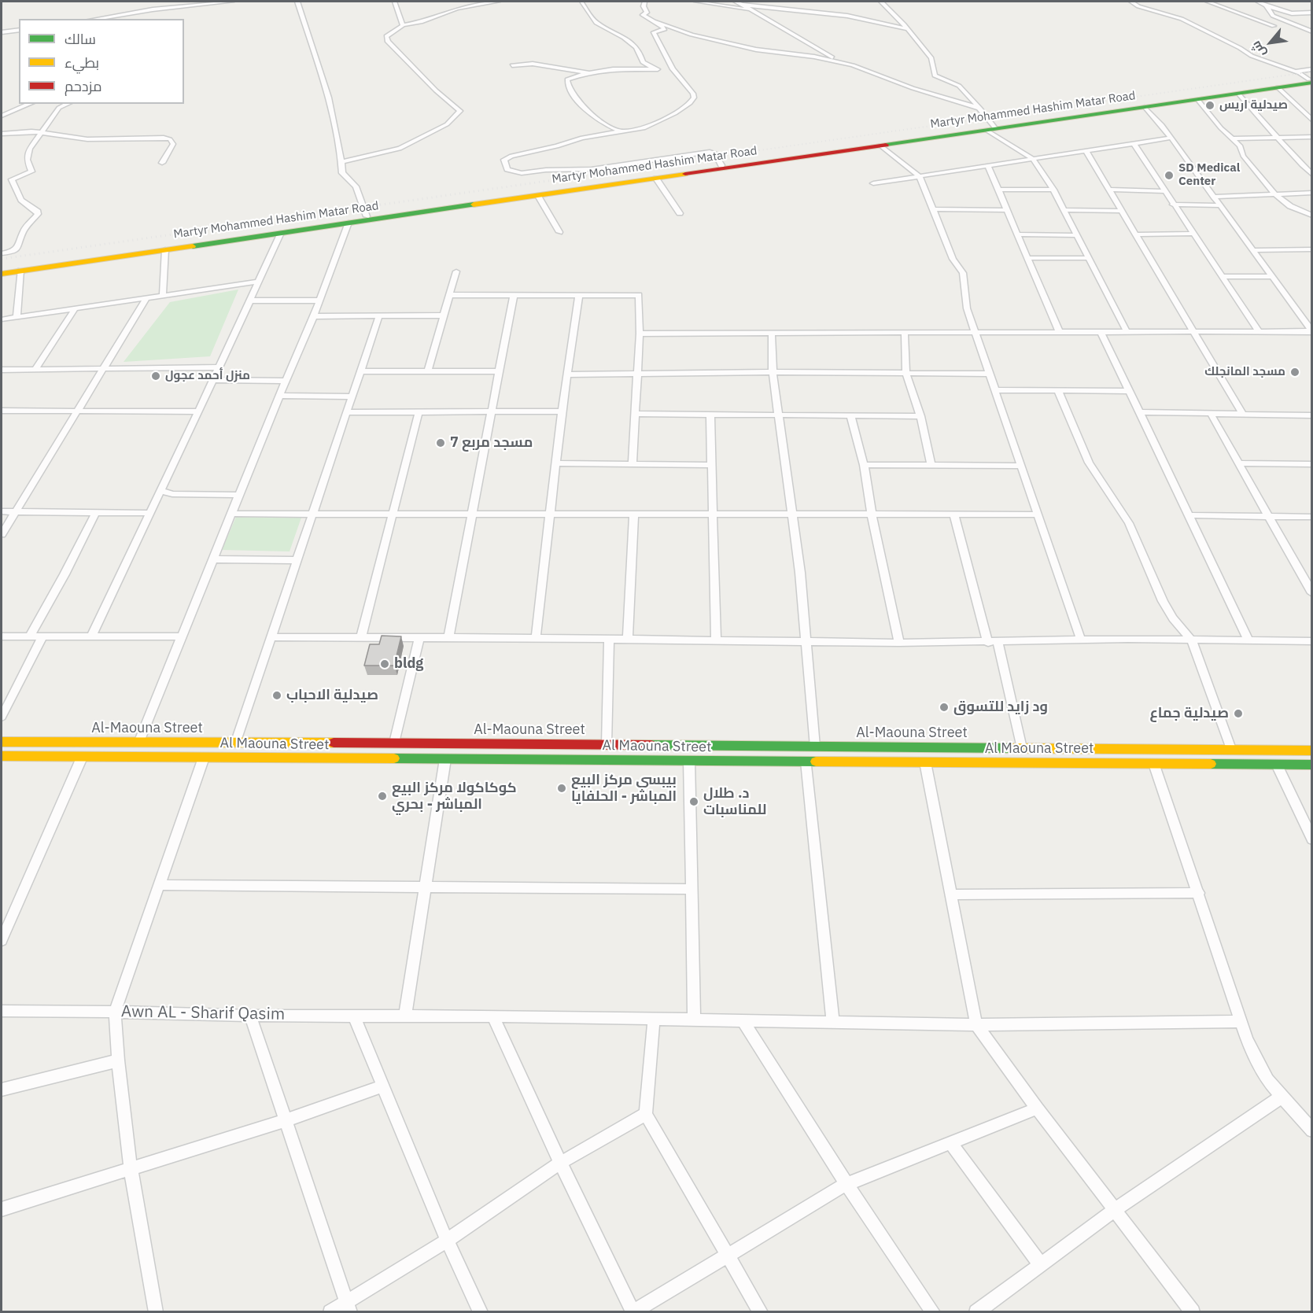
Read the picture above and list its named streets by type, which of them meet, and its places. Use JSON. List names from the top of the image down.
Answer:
{
  "streets": {
    "main road": ["Martyr Mohammed Hashim Matar Road", "Al-Maouna Street", "Al Maouna Street"],
    "street": ["Awn AL - Sharif Qasim"]
  },
  "places": [
    "صيدلية اريس",
    "SD Medical Center",
    "مسجد المانجلك",
    "منزل أحمد عجول",
    "مسجد مربع 7",
    "bldg",
    "صيدلية الاحباب",
    "ود زايد للتسوق",
    "صيدلية جماع",
    "بيبسي مركز البيع المباشر - الحلفايا",
    "كوكاكولا مركز البيع المباشر - بحري",
    "د. طلال للمناسبات"
  ],
  "legend": ["سالك", "بطيء", "مزدحم"],
  "north": "bottom left"
}
